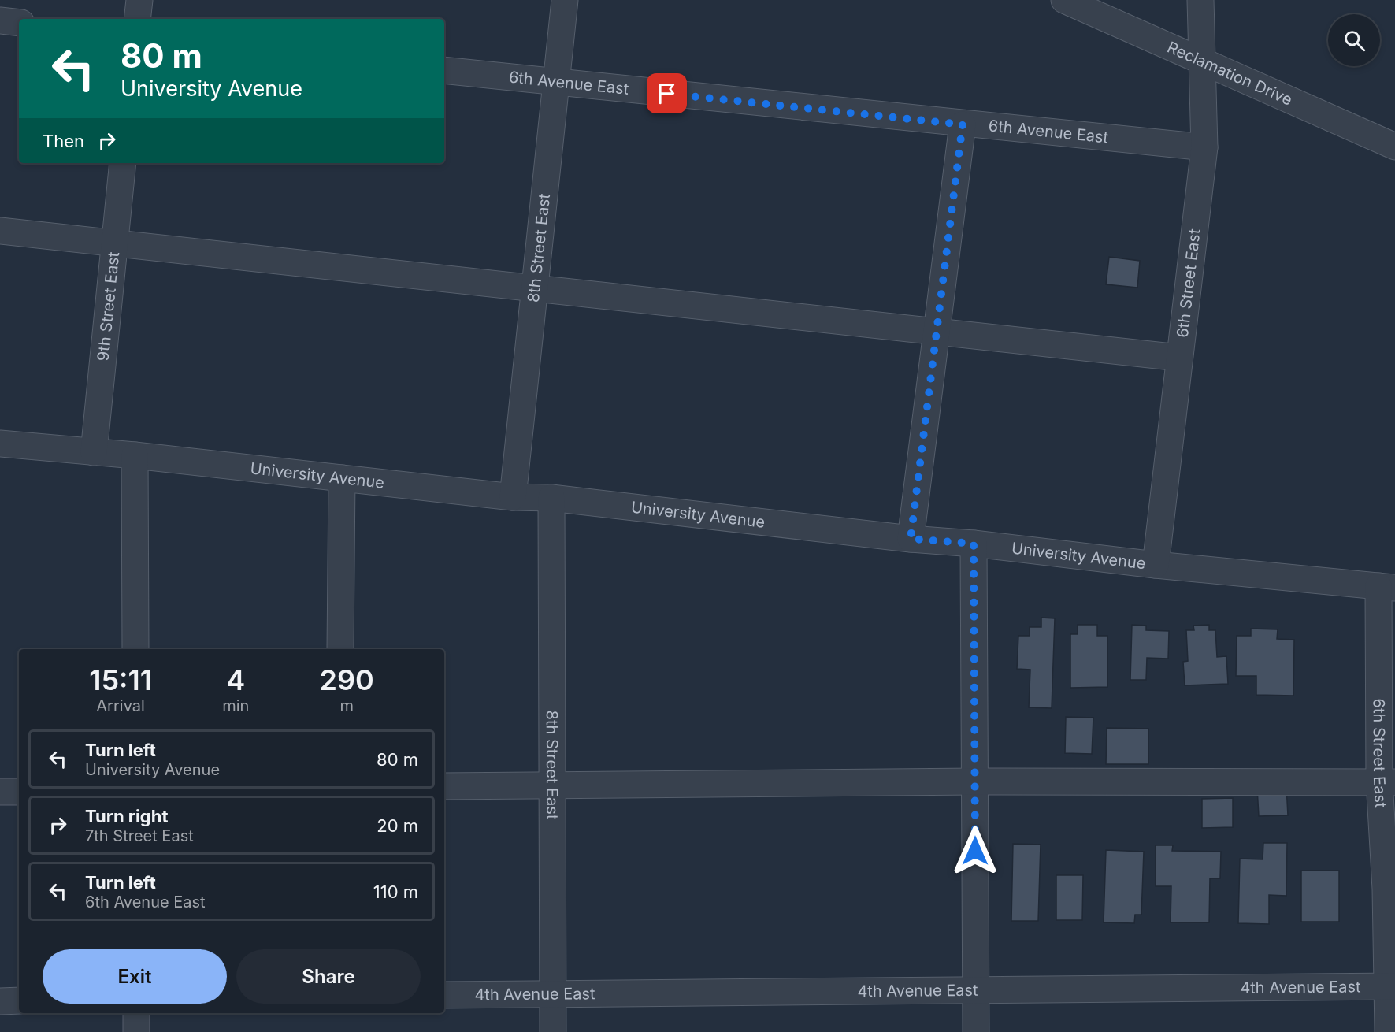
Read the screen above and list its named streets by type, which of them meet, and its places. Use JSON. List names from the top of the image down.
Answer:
{
  "streets": {
    "street": [
      "Reclamation Drive",
      "6th Avenue East",
      "8th Street East",
      "6th Street East",
      "9th Street East",
      "University Avenue",
      "4th Avenue East"
    ]
  },
  "crossings": [
    ["Reclamation Drive", "6th Street East"],
    ["6th Avenue East", "8th Street East"],
    ["6th Avenue East", "6th Street East"],
    ["8th Street East", "University Avenue"],
    ["8th Street East", "4th Avenue East"],
    ["6th Street East", "University Avenue"],
    ["6th Street East", "4th Avenue East"],
    ["9th Street East", "University Avenue"]
  ],
  "page": {
    "turn": ["80 m", "University Avenue"],
    "then": "Then",
    "eta": [
      "15:11",
      "Arrival",
      "4",
      "min",
      "290",
      "m"
    ],
    "list": [
      {
        "name": "Turn left",
        "note": "University Avenue",
        "value": "80 m"
      },
      {
        "name": "Turn right",
        "note": "7th Street East",
        "value": "20 m"
      },
      {
        "name": "Turn left",
        "note": "6th Avenue East",
        "value": "110 m"
      }
    ],
    "buttons": ["Exit", "Share"]
  }
}
